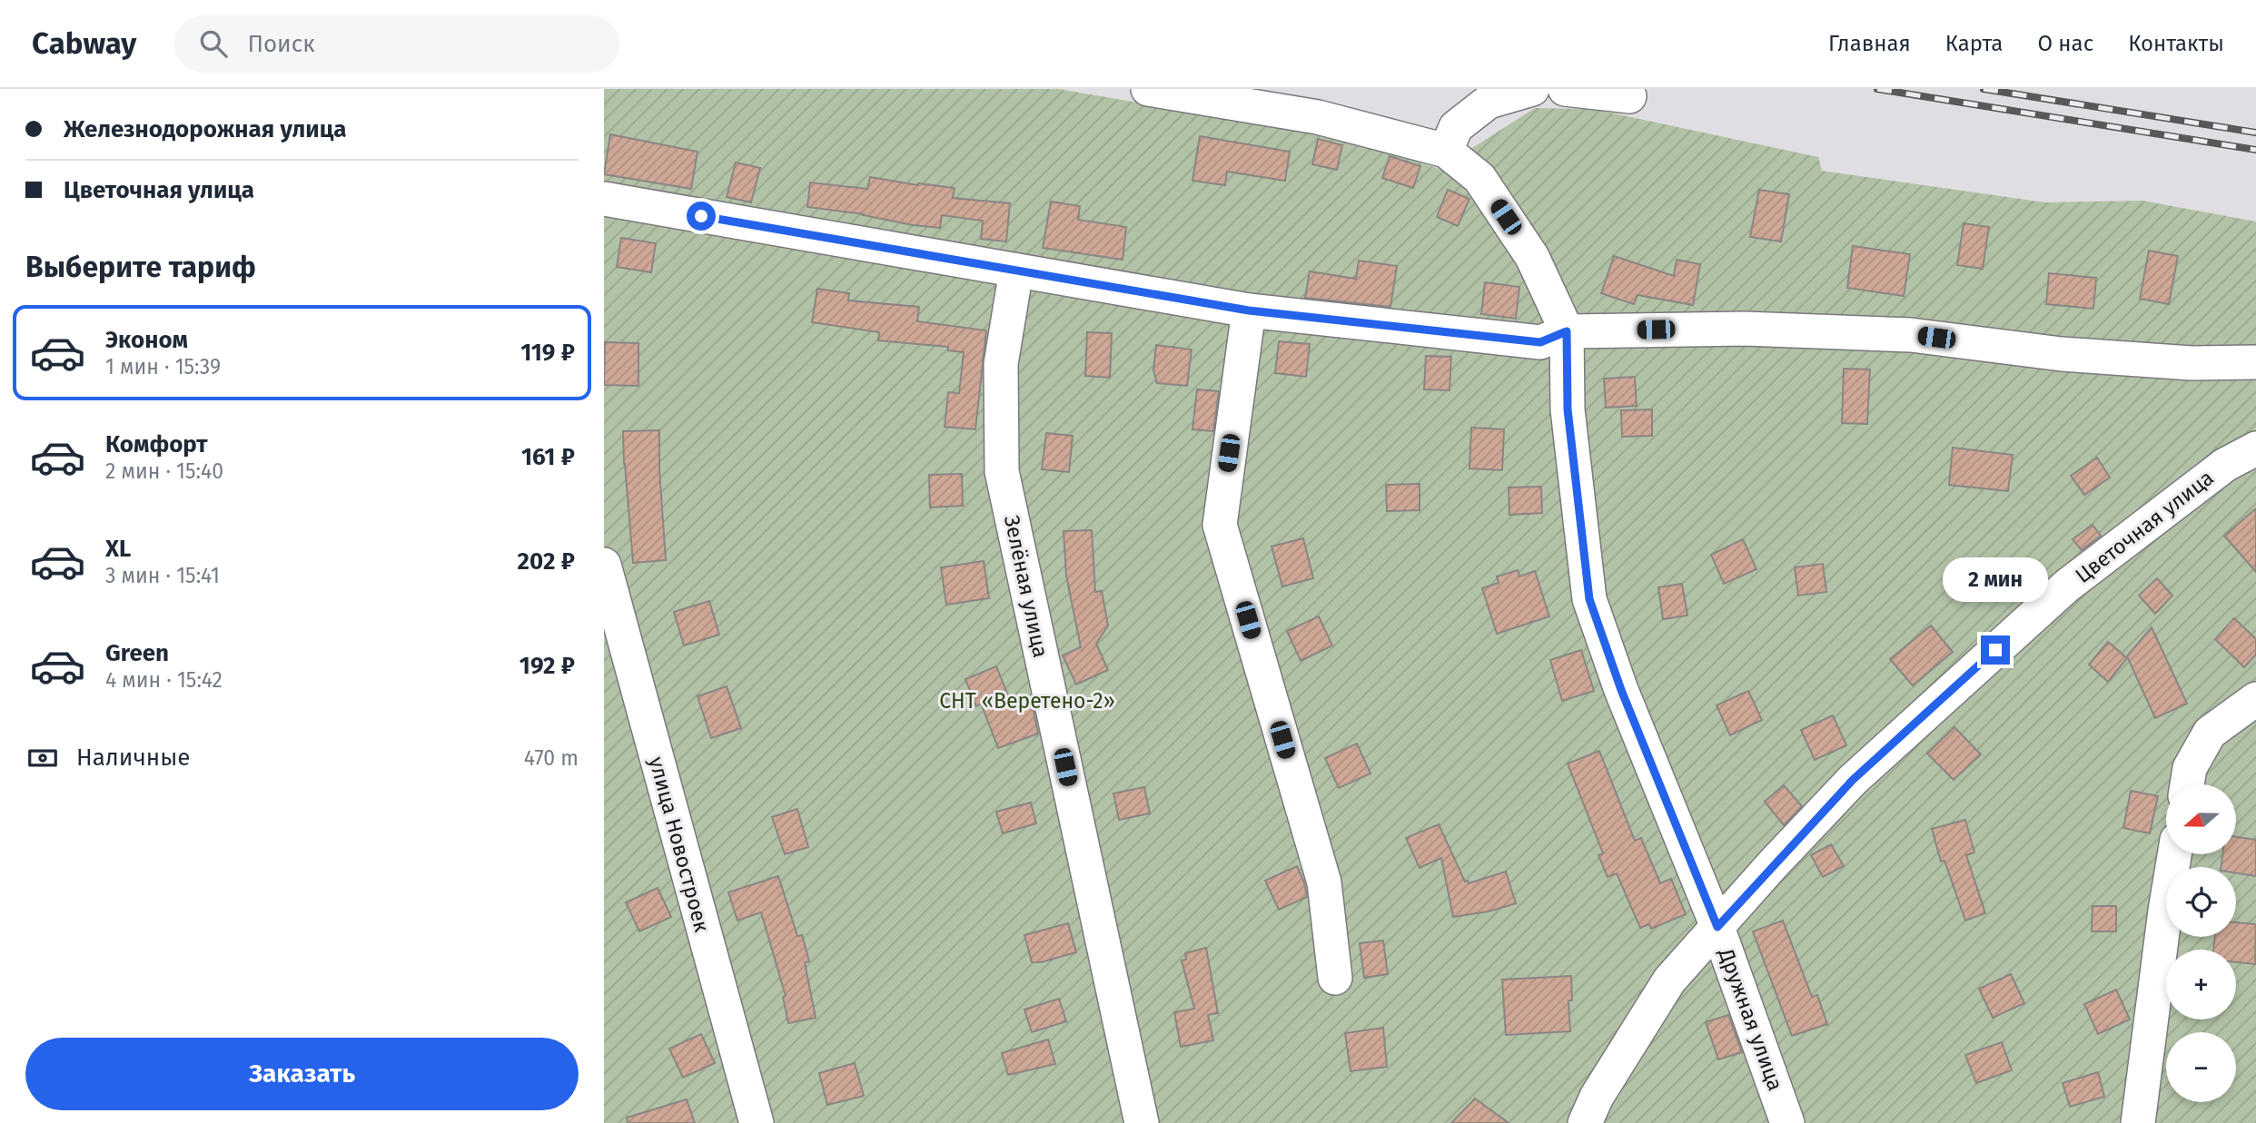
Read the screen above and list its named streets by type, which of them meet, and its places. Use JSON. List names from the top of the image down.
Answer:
{
  "streets": {
    "street": [
      "Цветочная улица",
      "Зелёная улица",
      "улица Новостроек",
      "Дружная улица"
    ]
  },
  "crossings": [
    ["Цветочная улица", "Дружная улица"]
  ],
  "parks": ["СНТ «Веретено-2»"],
  "north": "left",
  "page": {
    "header": "Cabway",
    "search": "Поиск",
    "nav": [
      "Главная",
      "Карта",
      "О нас",
      "Контакты"
    ],
    "banner": ["Железнодорожная улица", "Цветочная улица"],
    "heading": "Выберите тариф",
    "list": [
      {
        "name": "Эконом",
        "note": "1 мин · 15:39",
        "value": "119 ₽"
      },
      {
        "name": "Комфорт",
        "note": "2 мин · 15:40",
        "value": "161 ₽"
      },
      {
        "name": "XL",
        "note": "3 мин · 15:41",
        "value": "202 ₽"
      },
      {
        "name": "Green",
        "note": "4 мин · 15:42",
        "value": "192 ₽"
      }
    ],
    "bubble": "2 мин",
    "pay": ["Наличные", "470 m"],
    "map_buttons": ["+", "−"],
    "buttons": "Заказать"
  }
}
